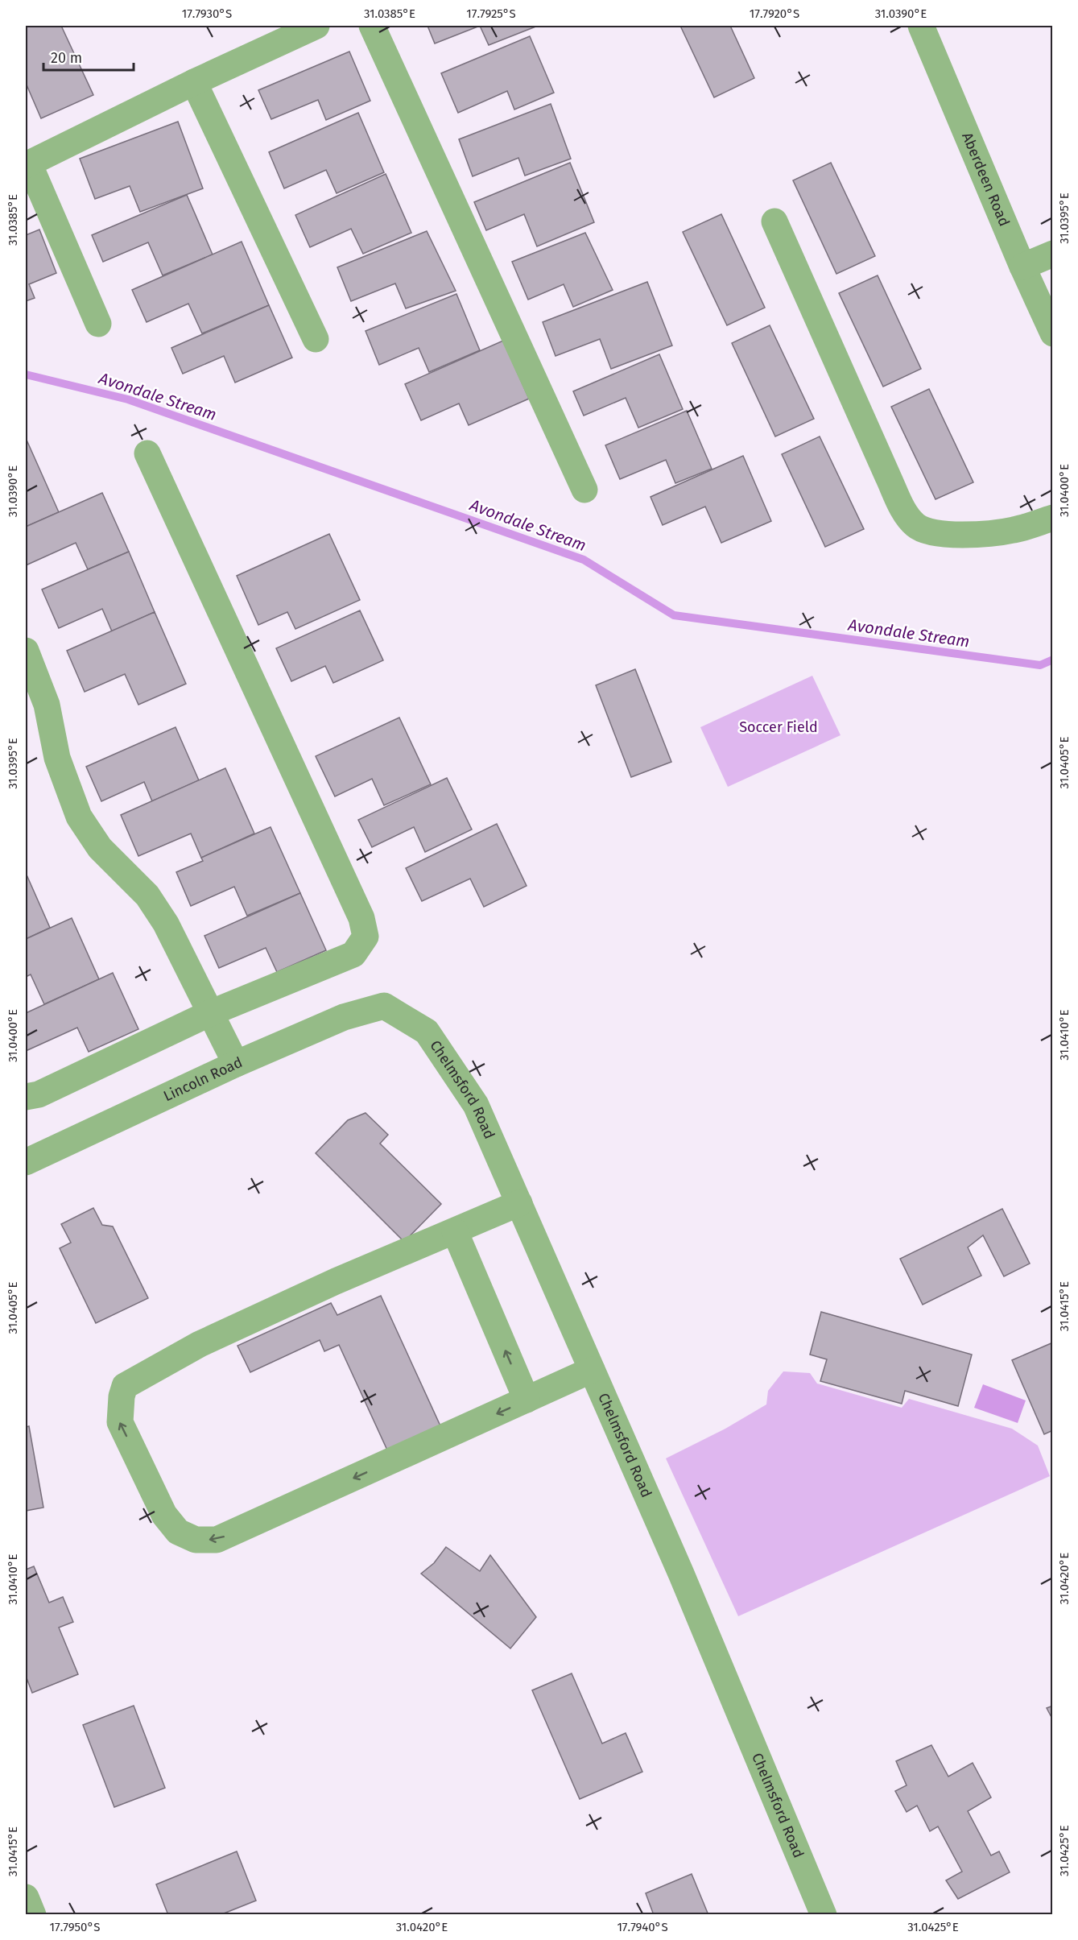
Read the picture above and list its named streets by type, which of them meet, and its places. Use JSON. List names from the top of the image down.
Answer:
{
  "streets": {
    "street": ["Aberdeen Road", "Lincoln Road", "Chelmsford Road"]
  },
  "crossings": [
    ["Lincoln Road", "Chelmsford Road"]
  ],
  "water": ["Avondale Stream"],
  "parks": ["Soccer Field"],
  "scale_bar": "20 m",
  "coordinates": [
    "17.7930°S",
    "31.0385°E",
    "17.7925°S",
    "17.7920°S",
    "31.0390°E",
    "31.0395°E",
    "31.0400°E",
    "31.0405°E",
    "31.0410°E",
    "31.0415°E",
    "31.0420°E",
    "31.0425°E",
    "17.7950°S",
    "17.7940°S"
  ]
}
